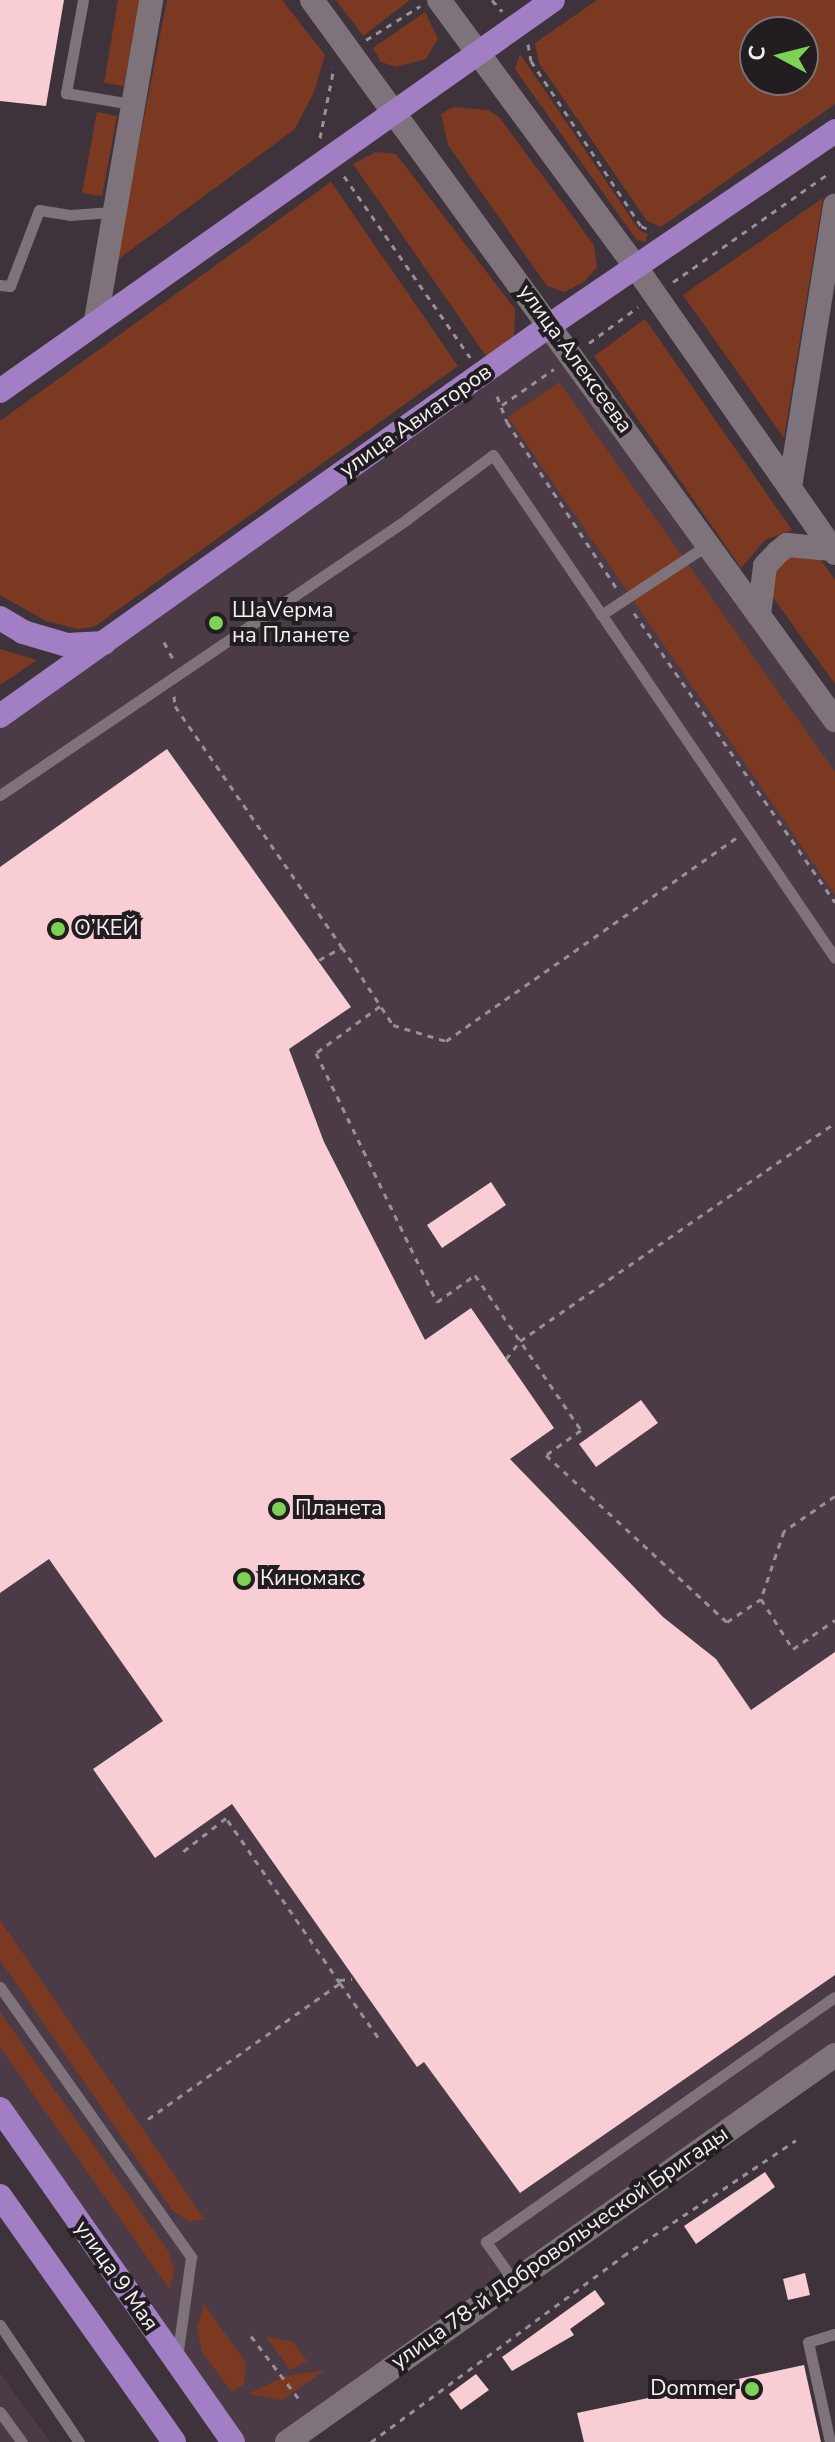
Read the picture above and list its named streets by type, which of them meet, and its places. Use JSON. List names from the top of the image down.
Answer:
{
  "streets": {
    "main road": ["улица Авиаторов", "улица 9 Мая"],
    "street": ["улица Алексеева", "улица 78-й Добровольческой Бригады"]
  },
  "crossings": [
    ["улица Алексеева", "улица Авиаторов"]
  ],
  "places": [
    "ШаVерма на Планете",
    "О’КЕЙ",
    "Планета",
    "Киномакс",
    "Dommer"
  ],
  "north": "left"
}
